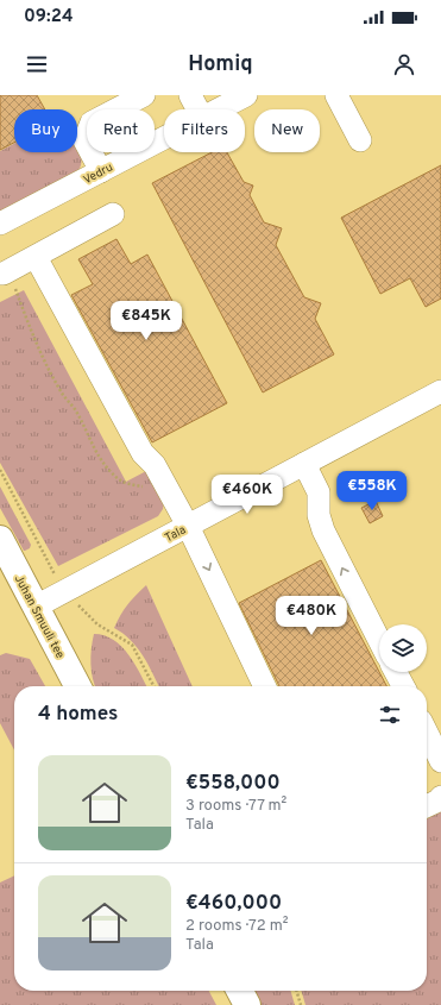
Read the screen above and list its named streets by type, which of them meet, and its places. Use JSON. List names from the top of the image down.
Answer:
{
  "streets": {
    "main road": ["Juhan Smuuli tee"],
    "street": ["Vedru", "Tala"]
  },
  "crossings": [
    ["Tala", "Juhan Smuuli tee"]
  ],
  "page": {
    "status": "09:24",
    "header": "Homiq",
    "chip": [
      "Buy",
      "Rent",
      "Filters",
      "New"
    ],
    "price": [
      "€845K",
      "€558K",
      "€460K",
      "€480K"
    ],
    "heading": "4 homes",
    "list": [
      {
        "name": "€558,000",
        "note": "3 rooms · 77 m² · Tala"
      },
      {
        "name": "€460,000",
        "note": "2 rooms · 72 m² · Tala"
      }
    ]
  }
}
